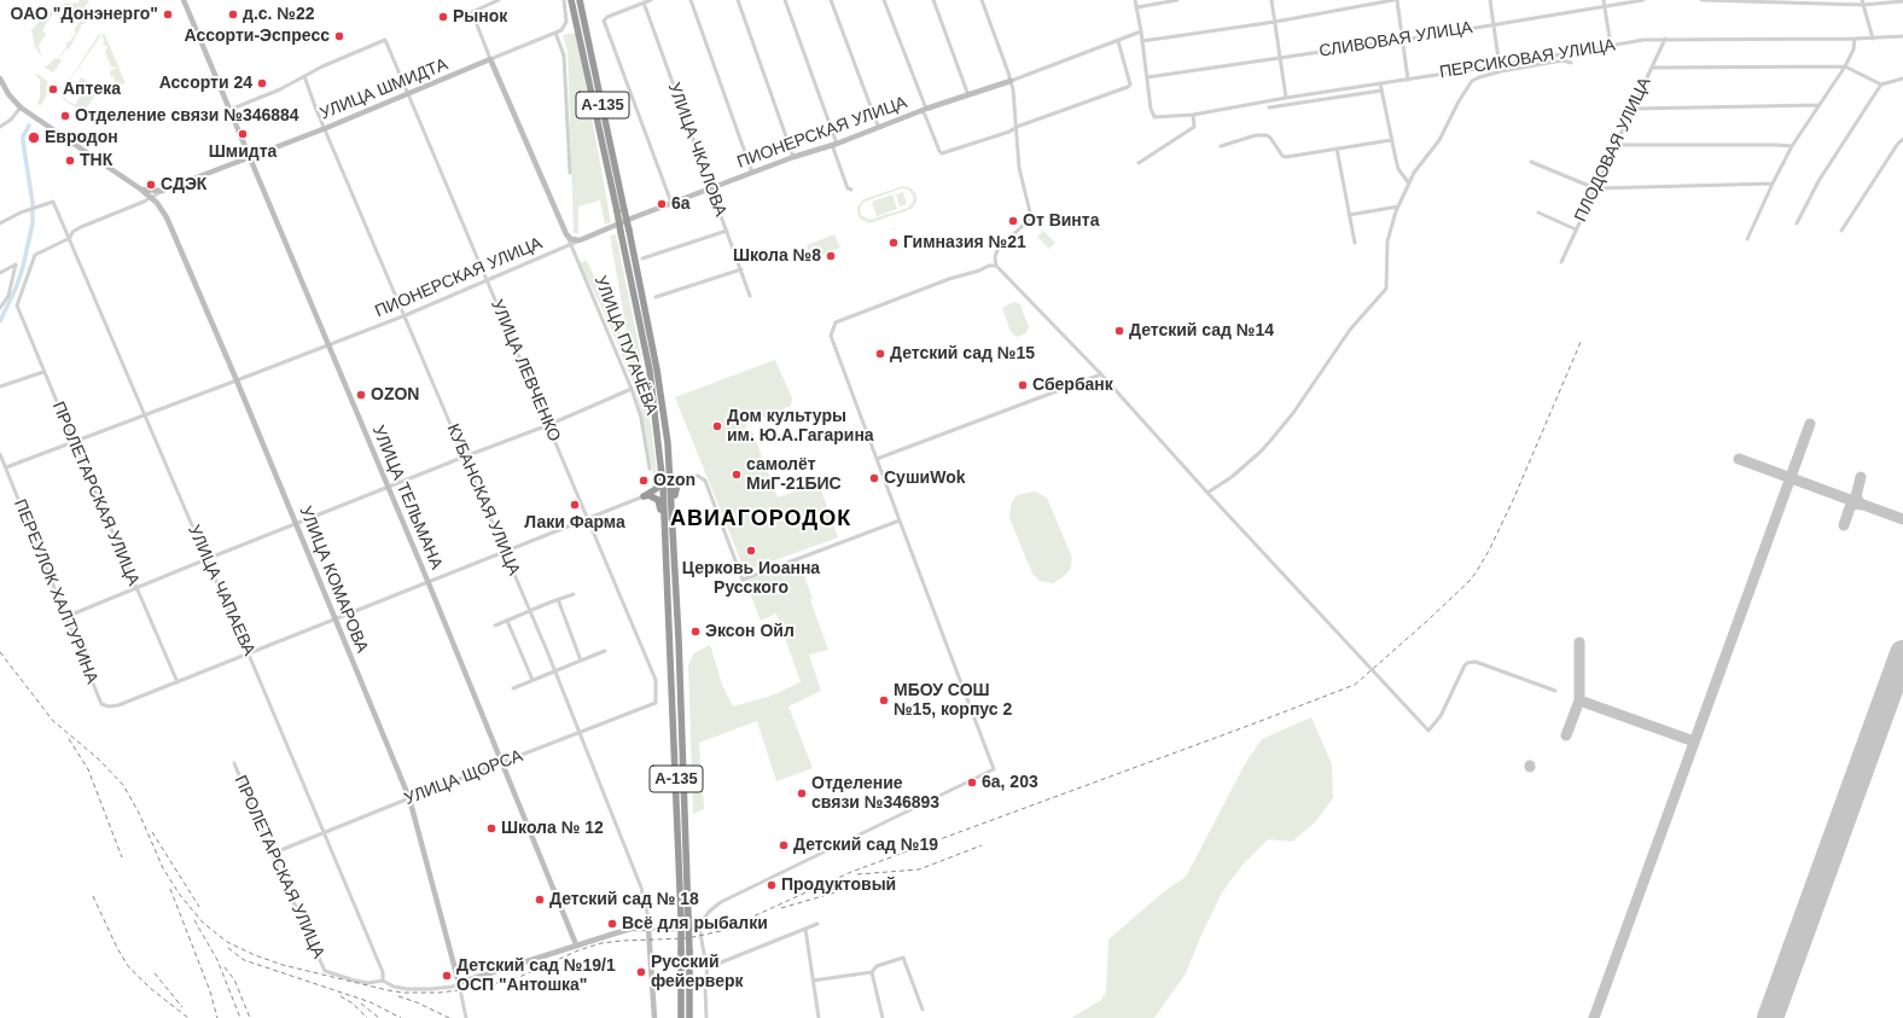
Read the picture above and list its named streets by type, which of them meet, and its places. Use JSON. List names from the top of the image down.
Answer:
{
  "streets": {
    "highway": ["А-135"],
    "street": [
      "СЛИВОВАЯ УЛИЦА",
      "ПЕРСИКОВАЯ УЛИЦА",
      "УЛИЦА ШМИДТА",
      "ПИОНЕРСКАЯ УЛИЦА",
      "УЛИЦА ЧКАЛОВА",
      "ПЛОДОВАЯ УЛИЦА",
      "УЛИЦА ПУГАЧЁВА",
      "УЛИЦА ЛЕВЧЕНКО",
      "ПРОЛЕТАРСКАЯ УЛИЦА",
      "УЛИЦА ТЕЛЬМАНА",
      "КУБАНСКАЯ УЛИЦА",
      "УЛИЦА КОМАРОВА",
      "УЛИЦА ЧАПАЕВА",
      "ПЕРЕУЛОК ХАЛТУРИНА",
      "УЛИЦА ЩОРСА"
    ]
  },
  "crossings": [
    ["СЛИВОВАЯ УЛИЦА", "ПЕРСИКОВАЯ УЛИЦА"],
    ["ПЕРСИКОВАЯ УЛИЦА", "ПЛОДОВАЯ УЛИЦА"],
    ["УЛИЦА ШМИДТА", "УЛИЦА ПУГАЧЁВА"],
    ["УЛИЦА ШМИДТА", "УЛИЦА ЛЕВЧЕНКО"],
    ["УЛИЦА ШМИДТА", "ПРОЛЕТАРСКАЯ УЛИЦА"],
    ["УЛИЦА ШМИДТА", "УЛИЦА ТЕЛЬМАНА"],
    ["УЛИЦА ШМИДТА", "КУБАНСКАЯ УЛИЦА"],
    ["УЛИЦА ШМИДТА", "УЛИЦА КОМАРОВА"],
    ["УЛИЦА ШМИДТА", "УЛИЦА ЧАПАЕВА"],
    ["ПИОНЕРСКАЯ УЛИЦА", "УЛИЦА ЧКАЛОВА"],
    ["ПИОНЕРСКАЯ УЛИЦА", "УЛИЦА ПУГАЧЁВА"],
    ["ПИОНЕРСКАЯ УЛИЦА", "УЛИЦА ЛЕВЧЕНКО"],
    ["ПИОНЕРСКАЯ УЛИЦА", "ПРОЛЕТАРСКАЯ УЛИЦА"],
    ["ПИОНЕРСКАЯ УЛИЦА", "УЛИЦА ТЕЛЬМАНА"],
    ["ПИОНЕРСКАЯ УЛИЦА", "КУБАНСКАЯ УЛИЦА"],
    ["ПИОНЕРСКАЯ УЛИЦА", "УЛИЦА КОМАРОВА"],
    ["ПИОНЕРСКАЯ УЛИЦА", "УЛИЦА ЧАПАЕВА"],
    ["ПИОНЕРСКАЯ УЛИЦА", "ПЕРЕУЛОК ХАЛТУРИНА"],
    ["УЛИЦА ЛЕВЧЕНКО", "КУБАНСКАЯ УЛИЦА"],
    ["УЛИЦА ЛЕВЧЕНКО", "УЛИЦА ЩОРСА"],
    ["ПРОЛЕТАРСКАЯ УЛИЦА", "УЛИЦА ЧАПАЕВА"],
    ["ПРОЛЕТАРСКАЯ УЛИЦА", "ПЕРЕУЛОК ХАЛТУРИНА"],
    ["ПРОЛЕТАРСКАЯ УЛИЦА", "УЛИЦА ЩОРСА"],
    ["УЛИЦА ТЕЛЬМАНА", "УЛИЦА ЩОРСА"],
    ["КУБАНСКАЯ УЛИЦА", "УЛИЦА ЩОРСА"],
    ["УЛИЦА КОМАРОВА", "УЛИЦА ЩОРСА"],
    ["УЛИЦА ЧАПАЕВА", "УЛИЦА ЩОРСА"]
  ],
  "districts": ["АВИАГОРОДОК"],
  "places": [
    "ОАО \"Донэнерго\"",
    "д.с. №22",
    "Рынок",
    "Ассорти-Эспресс",
    "Ассорти 24",
    "Аптека",
    "Отделение связи №346884",
    "Шмидта",
    "Евродон",
    "ТНК",
    "СДЭК",
    "6а",
    "От Винта",
    "Гимназия №21",
    "Школа №8",
    "Детский сад №14",
    "Детский сад №15",
    "Сбербанк",
    "OZON",
    "Дом культуры им. Ю.А.Гагарина",
    "самолёт МиГ-21БИС",
    "СушиWok",
    "Ozon",
    "Лаки Фарма",
    "Церковь Иоанна Русского",
    "Эксон Ойл",
    "МБОУ СОШ №15, корпус 2",
    "6а, 203",
    "Отделение связи №346893",
    "Школа № 12",
    "Детский сад №19",
    "Продуктовый",
    "Детский сад № 18",
    "Всё для рыбалки",
    "Русский фейерверк",
    "Детский сад №19/1 ОСП \"Антошка\""
  ]
}
